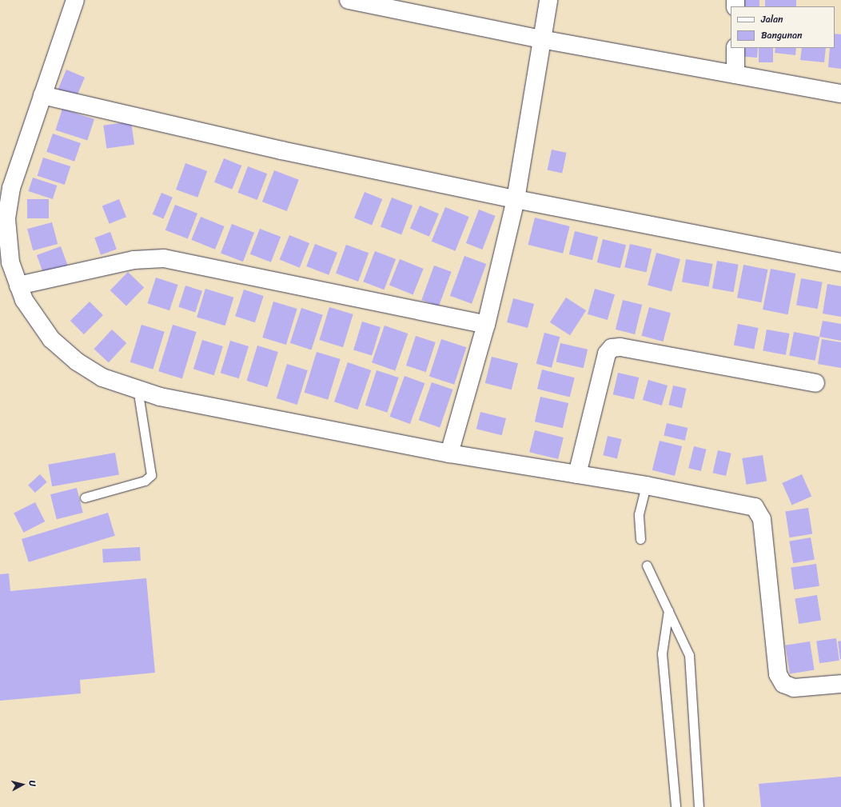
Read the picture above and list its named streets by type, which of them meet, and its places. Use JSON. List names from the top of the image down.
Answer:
{
  "legend": ["Jalan", "Bangunan"],
  "north": "right"
}
